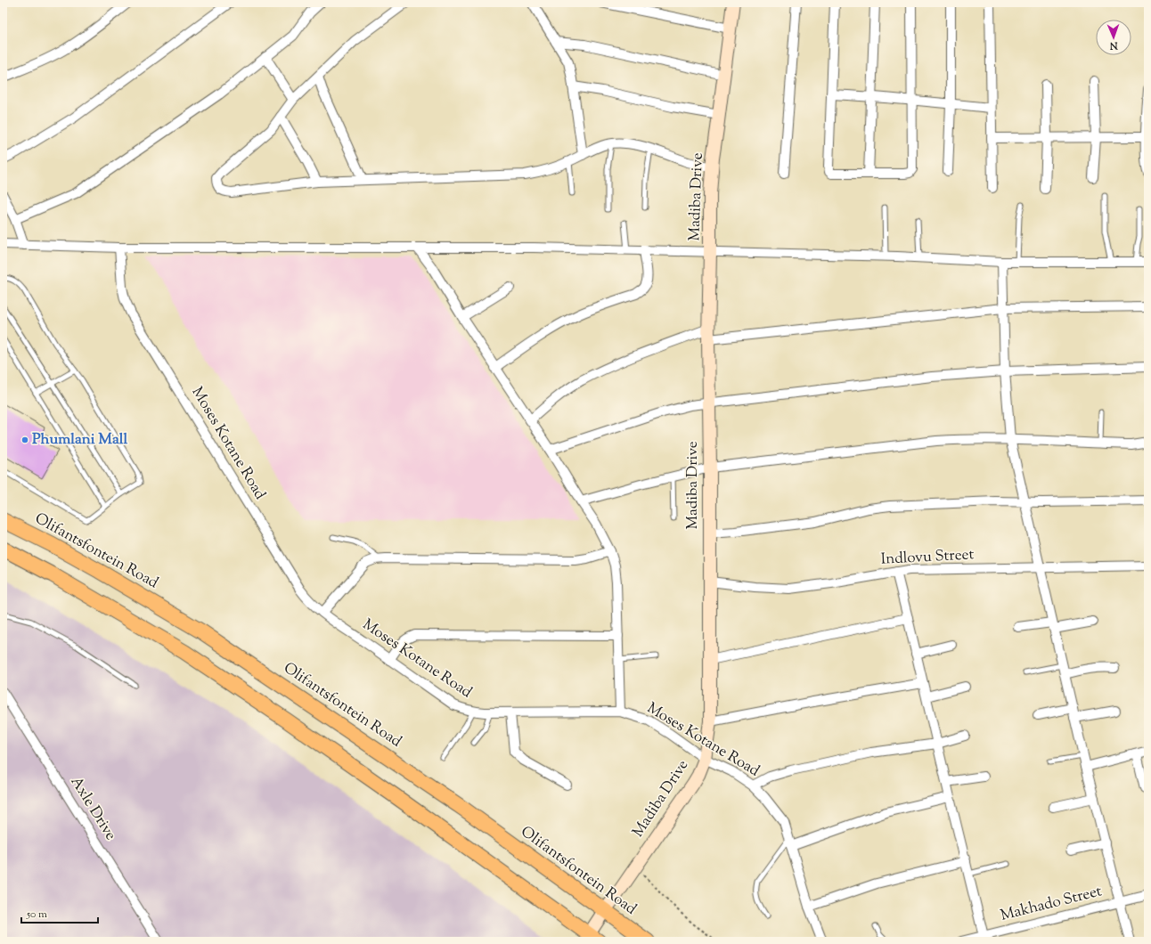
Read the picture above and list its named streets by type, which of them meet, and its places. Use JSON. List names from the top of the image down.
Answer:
{
  "streets": {
    "main road": ["Olifantsfontein Road"],
    "street": [
      "Madiba Drive",
      "Moses Kotane Road",
      "Indlovu Street",
      "Axle Drive",
      "Makhado Street"
    ]
  },
  "crossings": [
    ["Madiba Drive", "Moses Kotane Road"],
    ["Madiba Drive", "Olifantsfontein Road"],
    ["Madiba Drive", "Indlovu Street"]
  ],
  "places": ["Phumlani Mall"],
  "scale_bar": "50 m",
  "north": "bottom"
}
